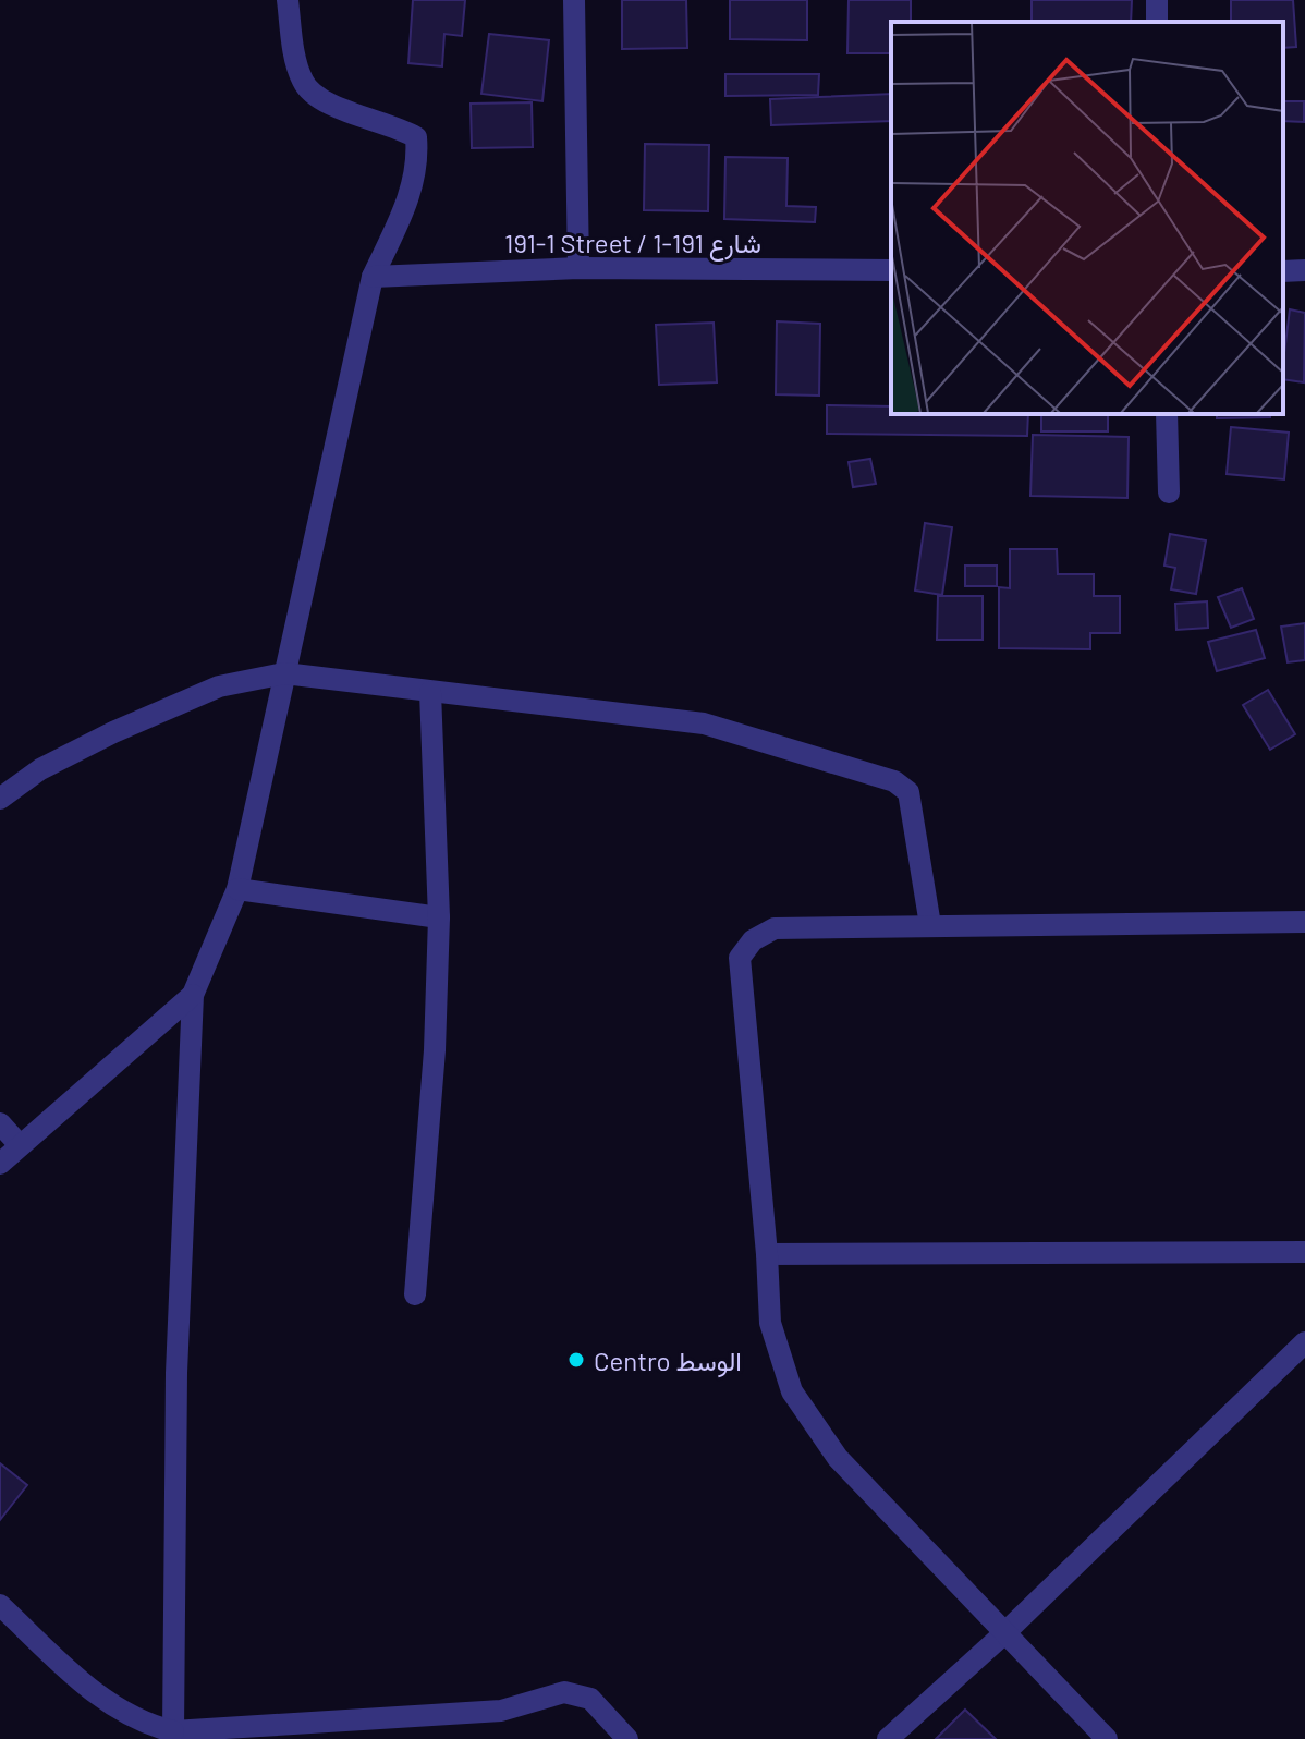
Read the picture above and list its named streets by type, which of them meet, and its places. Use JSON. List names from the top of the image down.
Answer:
{
  "streets": {
    "street": ["191-1 Street / شارع 191-1"]
  },
  "places": ["Centro الوسط"]
}
